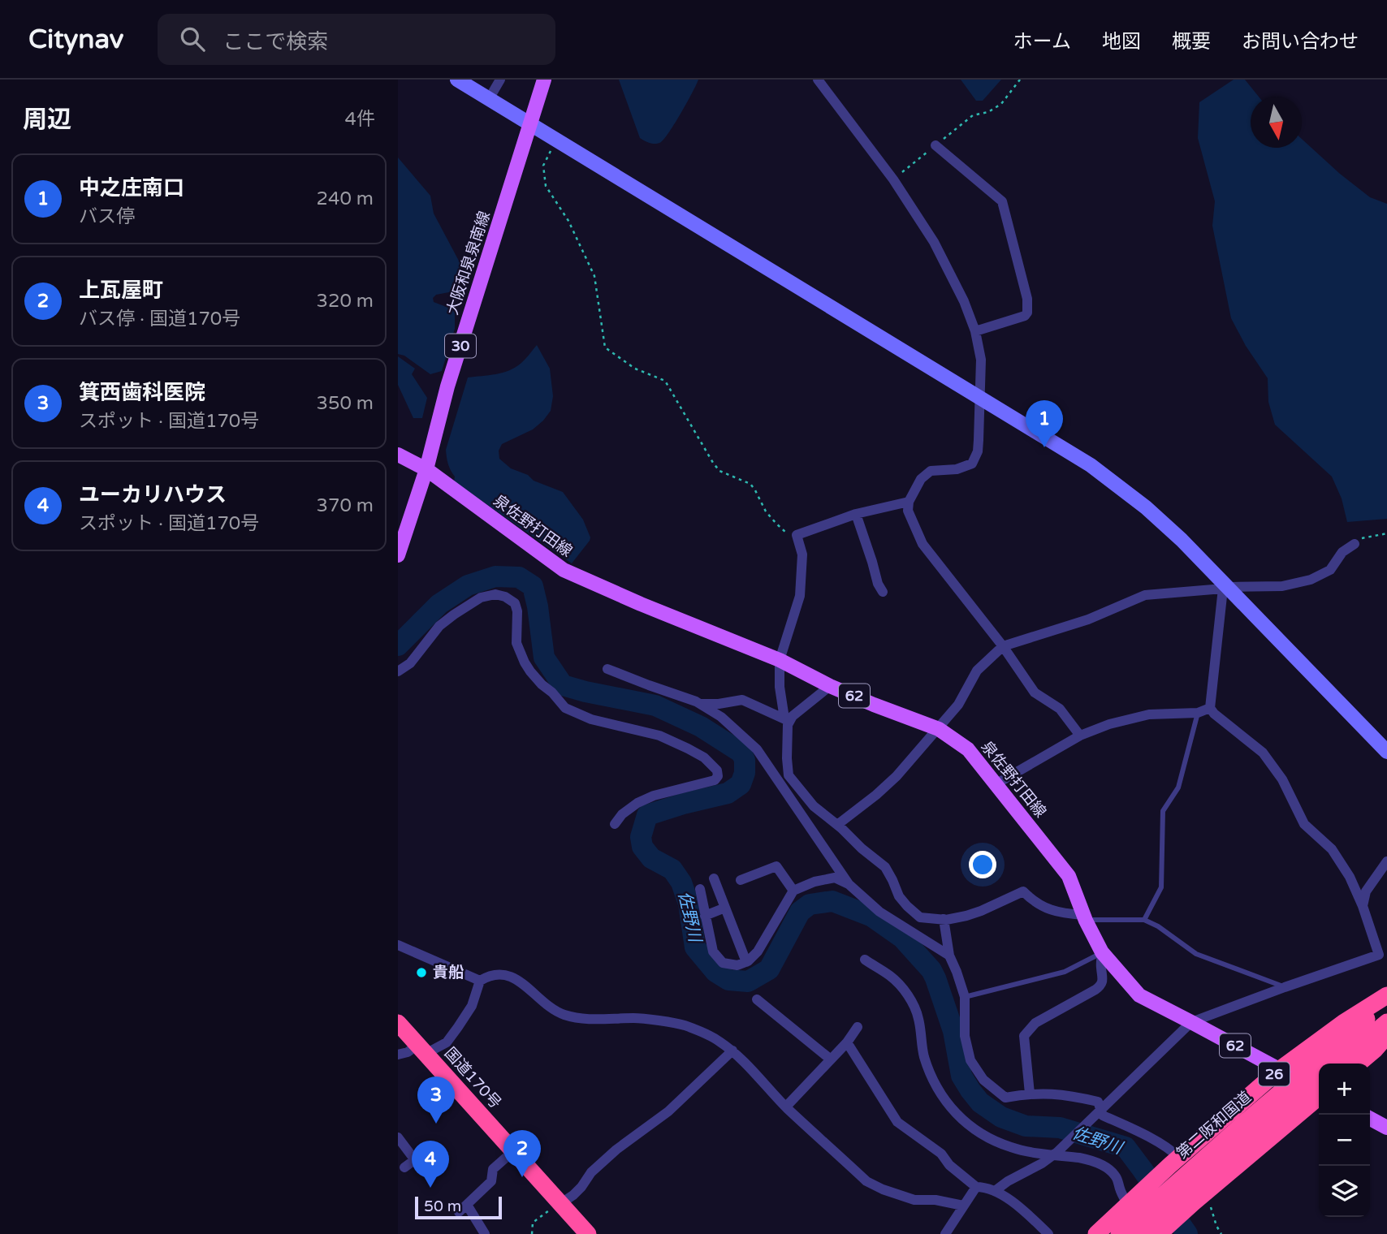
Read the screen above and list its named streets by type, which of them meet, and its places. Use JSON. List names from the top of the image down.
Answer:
{
  "streets": {
    "highway": ["26", "国道170号", "第二阪和国道"],
    "main road": [
      "大阪和泉泉南線",
      "30",
      "泉佐野打田線",
      "62"
    ]
  },
  "crossings": [
    ["大阪和泉泉南線", "泉佐野打田線"],
    ["泉佐野打田線", "26"],
    ["泉佐野打田線", "第二阪和国道"],
    ["26", "第二阪和国道"]
  ],
  "water": ["佐野川"],
  "places": ["貴船"],
  "scale_bar": "50 m",
  "north": "bottom",
  "page": {
    "header": "Citynav",
    "search": "ここで検索",
    "nav": [
      "ホーム",
      "地図",
      "概要",
      "お問い合わせ"
    ],
    "heading": ["周辺", "4件"],
    "list": [
      {
        "mark": "1",
        "name": "中之庄南口",
        "note": "バス停",
        "value": "240 m"
      },
      {
        "mark": "2",
        "name": "上瓦屋町",
        "note": "バス停 · 国道170号",
        "value": "320 m"
      },
      {
        "mark": "3",
        "name": "箕西歯科医院",
        "note": "スポット · 国道170号",
        "value": "350 m"
      },
      {
        "mark": "4",
        "name": "ユーカリハウス",
        "note": "スポット · 国道170号",
        "value": "370 m"
      }
    ],
    "pins": [
      "1",
      "3",
      "2",
      "4"
    ],
    "map_buttons": ["+", "−"],
    "scale": "50 m"
  }
}
